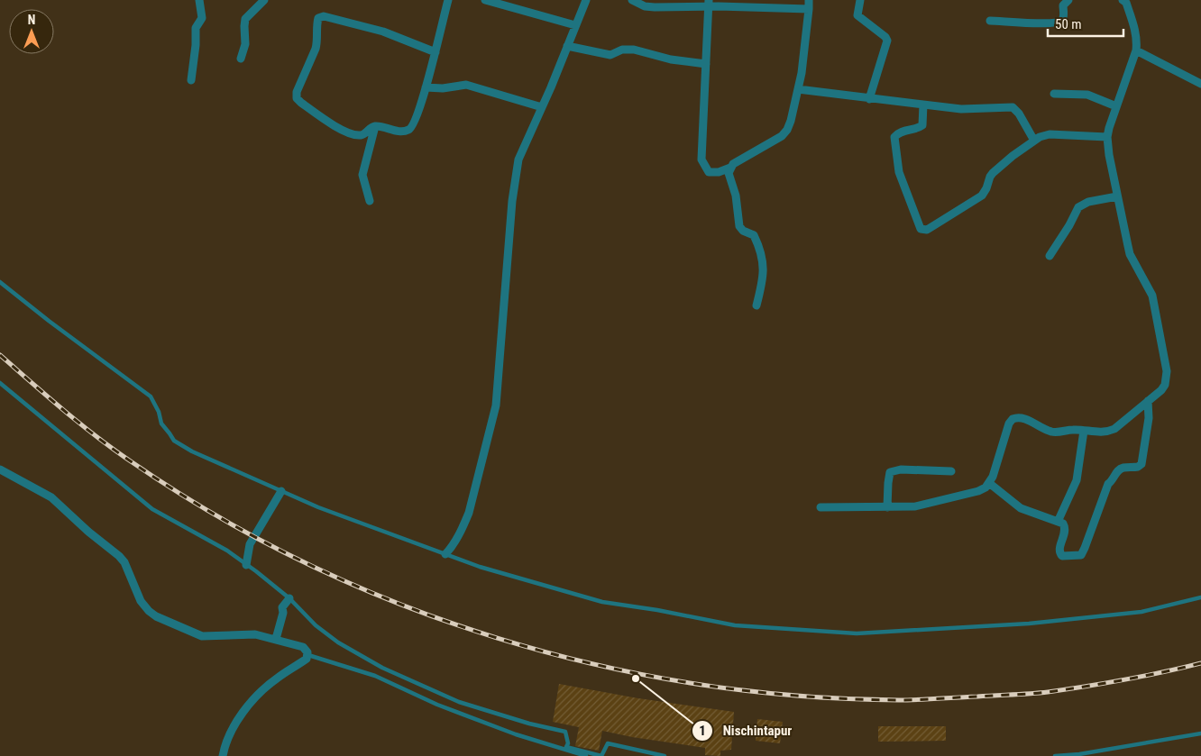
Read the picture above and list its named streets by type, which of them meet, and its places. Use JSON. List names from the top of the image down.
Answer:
{
  "places": ["Nischintapur"],
  "scale_bar": "50 m",
  "north": "top"
}
